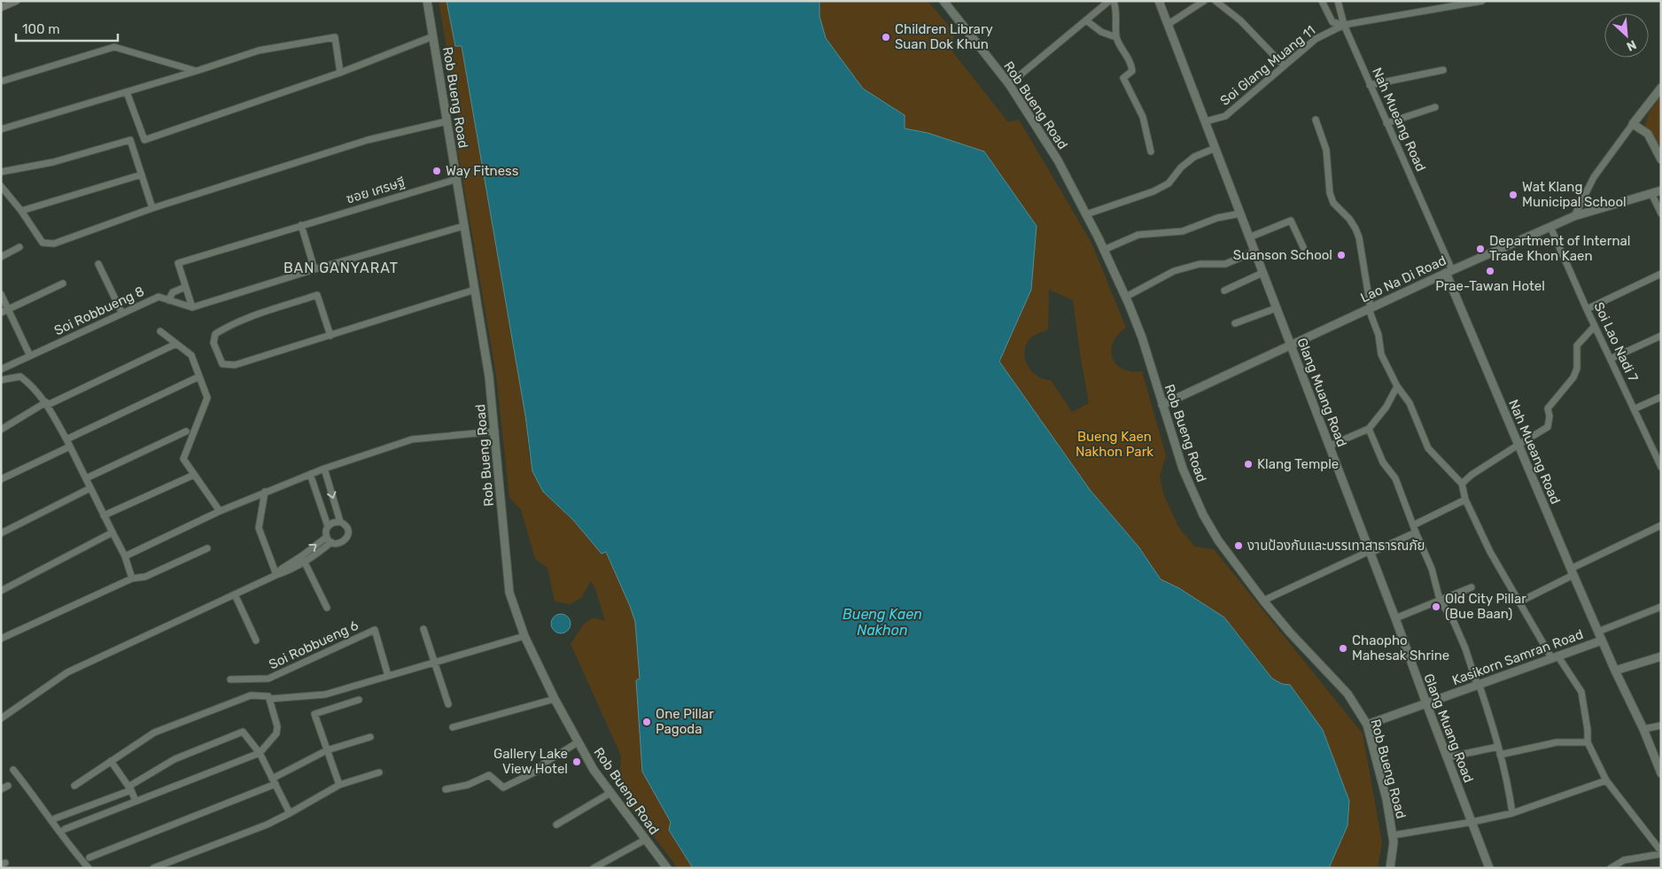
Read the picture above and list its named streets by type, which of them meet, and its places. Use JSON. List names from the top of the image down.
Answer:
{
  "streets": {
    "street": [
      "Soi Glang Muang 11",
      "Rob Bueng Road",
      "Nah Mueang Road",
      "ซอย เศรษฐี",
      "Lao Na Di Road",
      "Soi Robbueng 8",
      "Soi Lao Nadi 7",
      "Glang Muang Road",
      "Soi Robbueng 6",
      "Kasikorn Samran Road"
    ]
  },
  "crossings": [
    ["Soi Glang Muang 11", "Nah Mueang Road"],
    ["Soi Glang Muang 11", "Glang Muang Road"],
    ["Rob Bueng Road", "ซอย เศรษฐี"],
    ["Rob Bueng Road", "Lao Na Di Road"],
    ["Rob Bueng Road", "Kasikorn Samran Road"],
    ["Nah Mueang Road", "Lao Na Di Road"],
    ["Nah Mueang Road", "Kasikorn Samran Road"],
    ["Lao Na Di Road", "Soi Lao Nadi 7"],
    ["Lao Na Di Road", "Glang Muang Road"],
    ["Glang Muang Road", "Kasikorn Samran Road"]
  ],
  "districts": ["BAN GANYARAT"],
  "water": ["Bueng Kaen Nakhon"],
  "parks": ["Bueng Kaen Nakhon Park"],
  "places": [
    "Children Library Suan Dok Khun",
    "Way Fitness",
    "Wat Klang Municipal School",
    "Department of Internal Trade Khon Kaen",
    "Suanson School",
    "Prae-Tawan Hotel",
    "Klang Temple",
    "งานป้องกันและบรรเทาสาธารณภัย",
    "Old City Pillar (Bue Baan)",
    "Chaopho Mahesak Shrine",
    "One Pillar Pagoda",
    "Gallery Lake View Hotel"
  ],
  "scale_bar": "100 m",
  "north": "bottom right"
}
